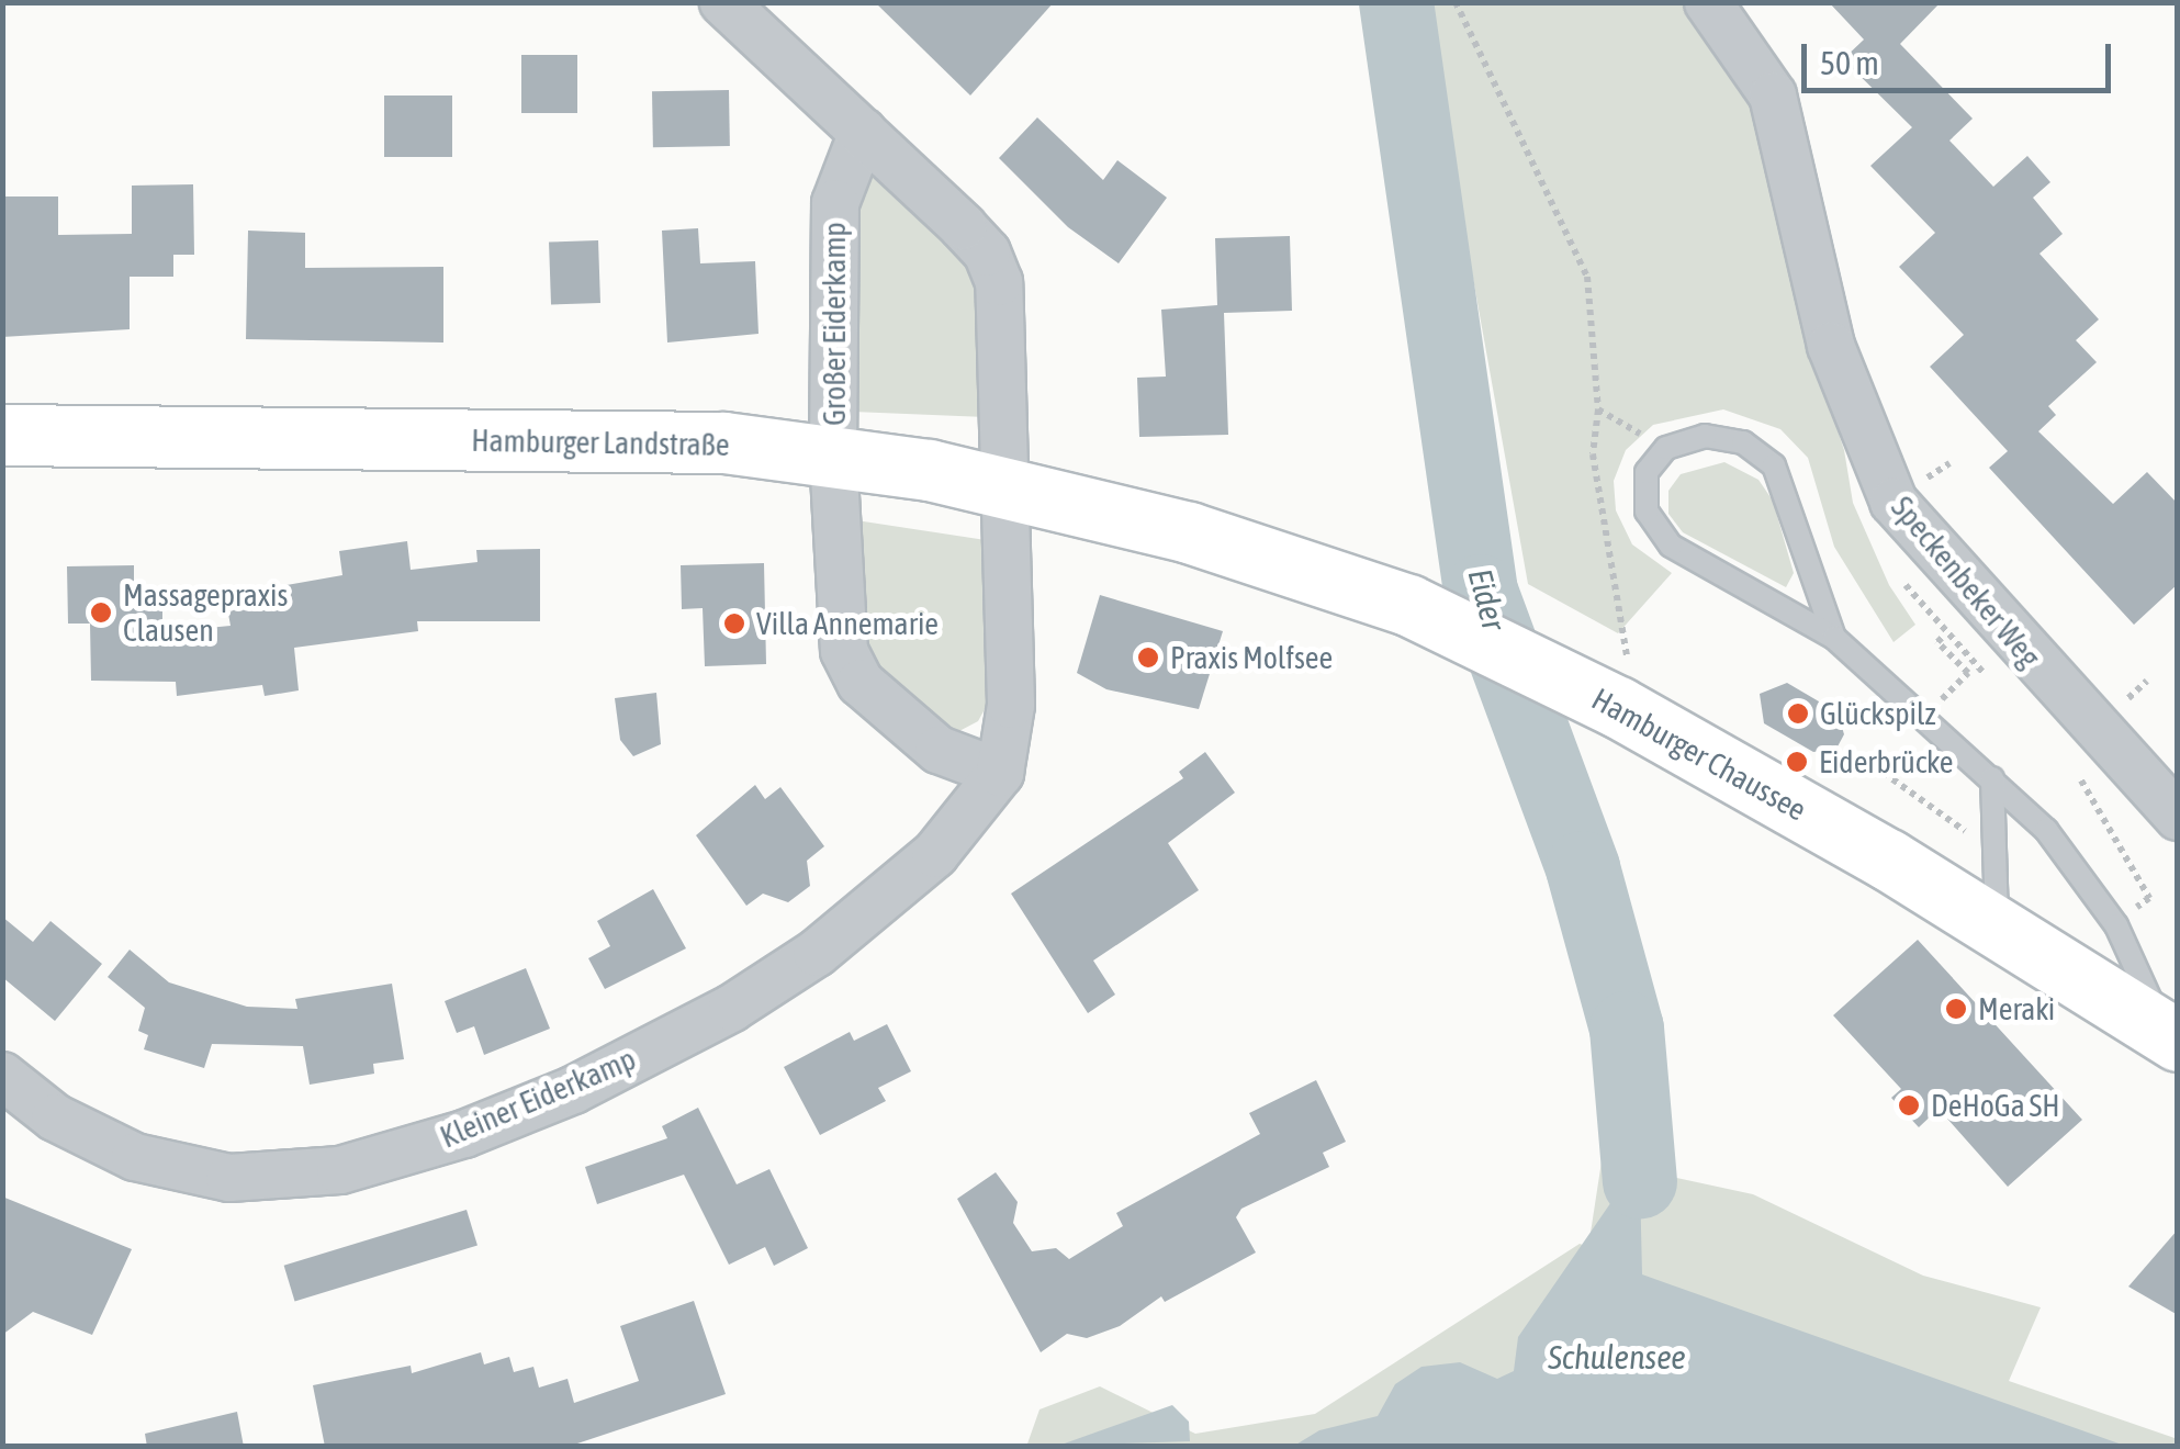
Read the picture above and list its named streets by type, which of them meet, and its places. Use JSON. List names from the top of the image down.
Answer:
{
  "streets": {
    "main road": ["Hamburger Landstraße", "Hamburger Chaussee"],
    "street": ["Großer Eiderkamp", "Speckenbeker Weg", "Kleiner Eiderkamp"]
  },
  "crossings": [
    ["Großer Eiderkamp", "Hamburger Landstraße"],
    ["Hamburger Landstraße", "Hamburger Chaussee"],
    ["Hamburger Landstraße", "Kleiner Eiderkamp"]
  ],
  "water": ["Eider", "Schulensee"],
  "places": [
    "Massagepraxis Clausen",
    "Villa Annemarie",
    "Praxis Molfsee",
    "Glückspilz",
    "Eiderbrücke",
    "Meraki",
    "DeHoGa SH"
  ],
  "scale_bar": "50 m"
}
